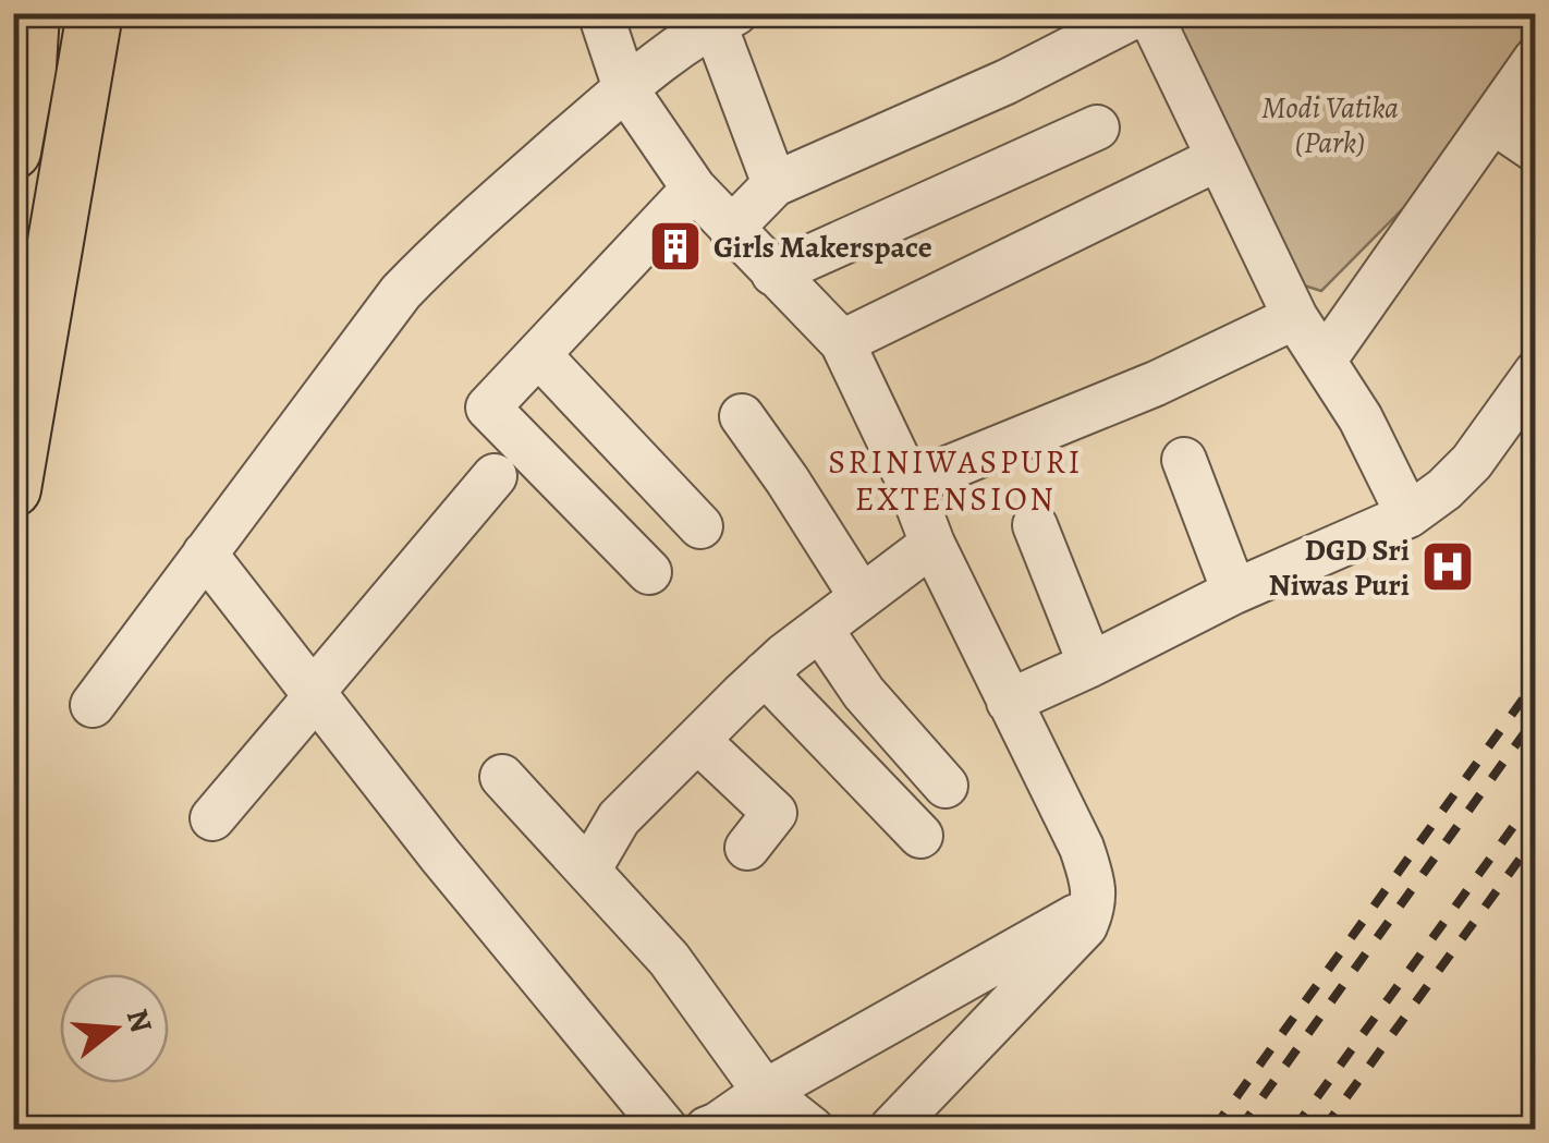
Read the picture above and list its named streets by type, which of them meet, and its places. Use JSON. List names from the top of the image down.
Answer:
{
  "districts": ["SRINIWASPURI EXTENSION"],
  "parks": ["Modi Vatika (Park)"],
  "places": {
    "building": ["Girls Makerspace"],
    "hospital": ["DGD Sri Niwas Puri"]
  },
  "north": "right"
}
